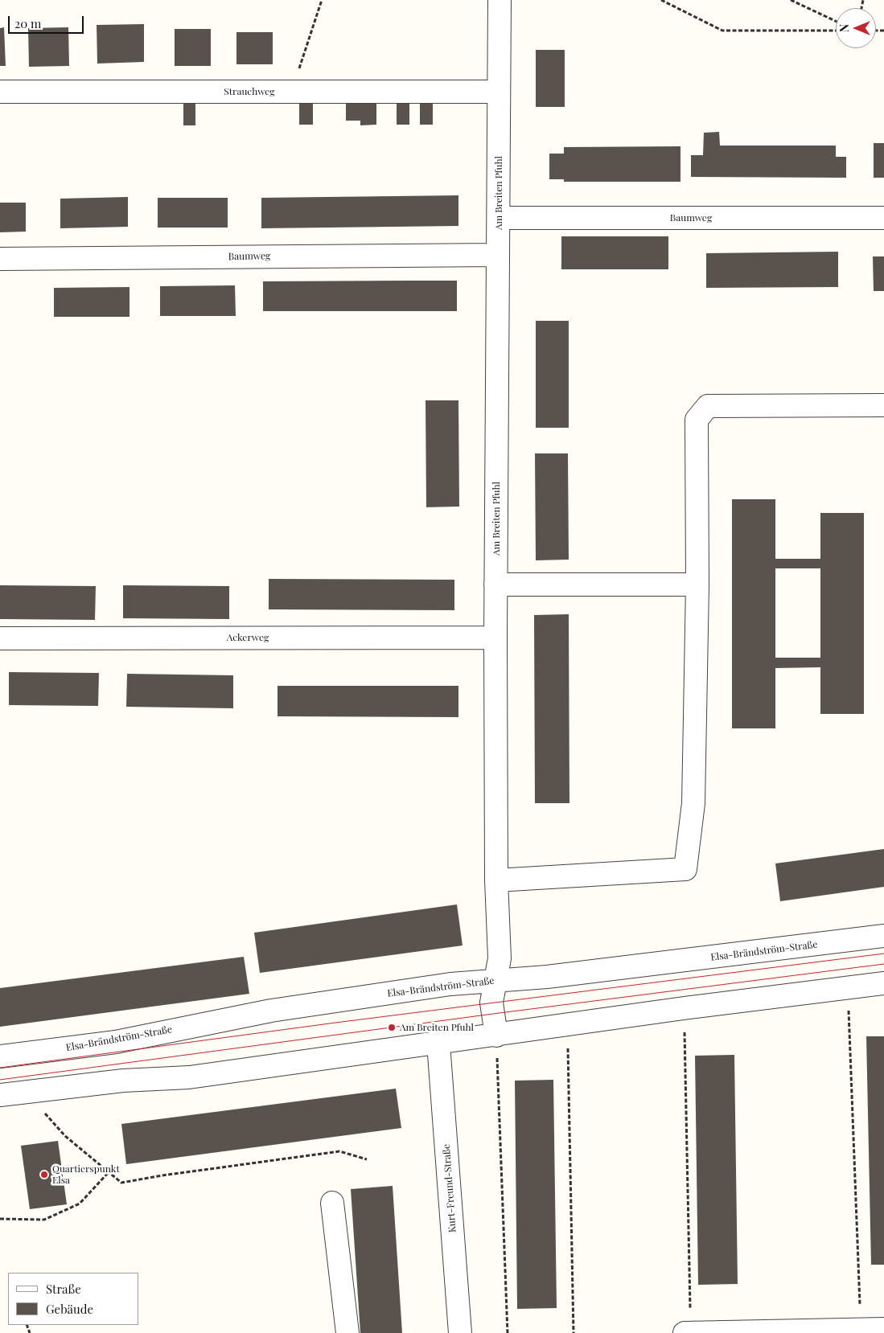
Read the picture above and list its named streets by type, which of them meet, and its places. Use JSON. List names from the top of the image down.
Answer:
{
  "streets": {
    "street": [
      "Strauchweg",
      "Am Breiten Pfuhl",
      "Baumweg",
      "Ackerweg",
      "Elsa-Brändström-Straße",
      "Kurt-Freund-Straße"
    ]
  },
  "crossings": [
    ["Strauchweg", "Am Breiten Pfuhl"],
    ["Am Breiten Pfuhl", "Baumweg"],
    ["Am Breiten Pfuhl", "Ackerweg"],
    ["Am Breiten Pfuhl", "Elsa-Brändström-Straße"]
  ],
  "places": ["Am Breiten Pfuhl", "Quartierspunkt Elsa"],
  "legend": ["Straße", "Gebäude"],
  "scale_bar": "20 m",
  "north": "left"
}
